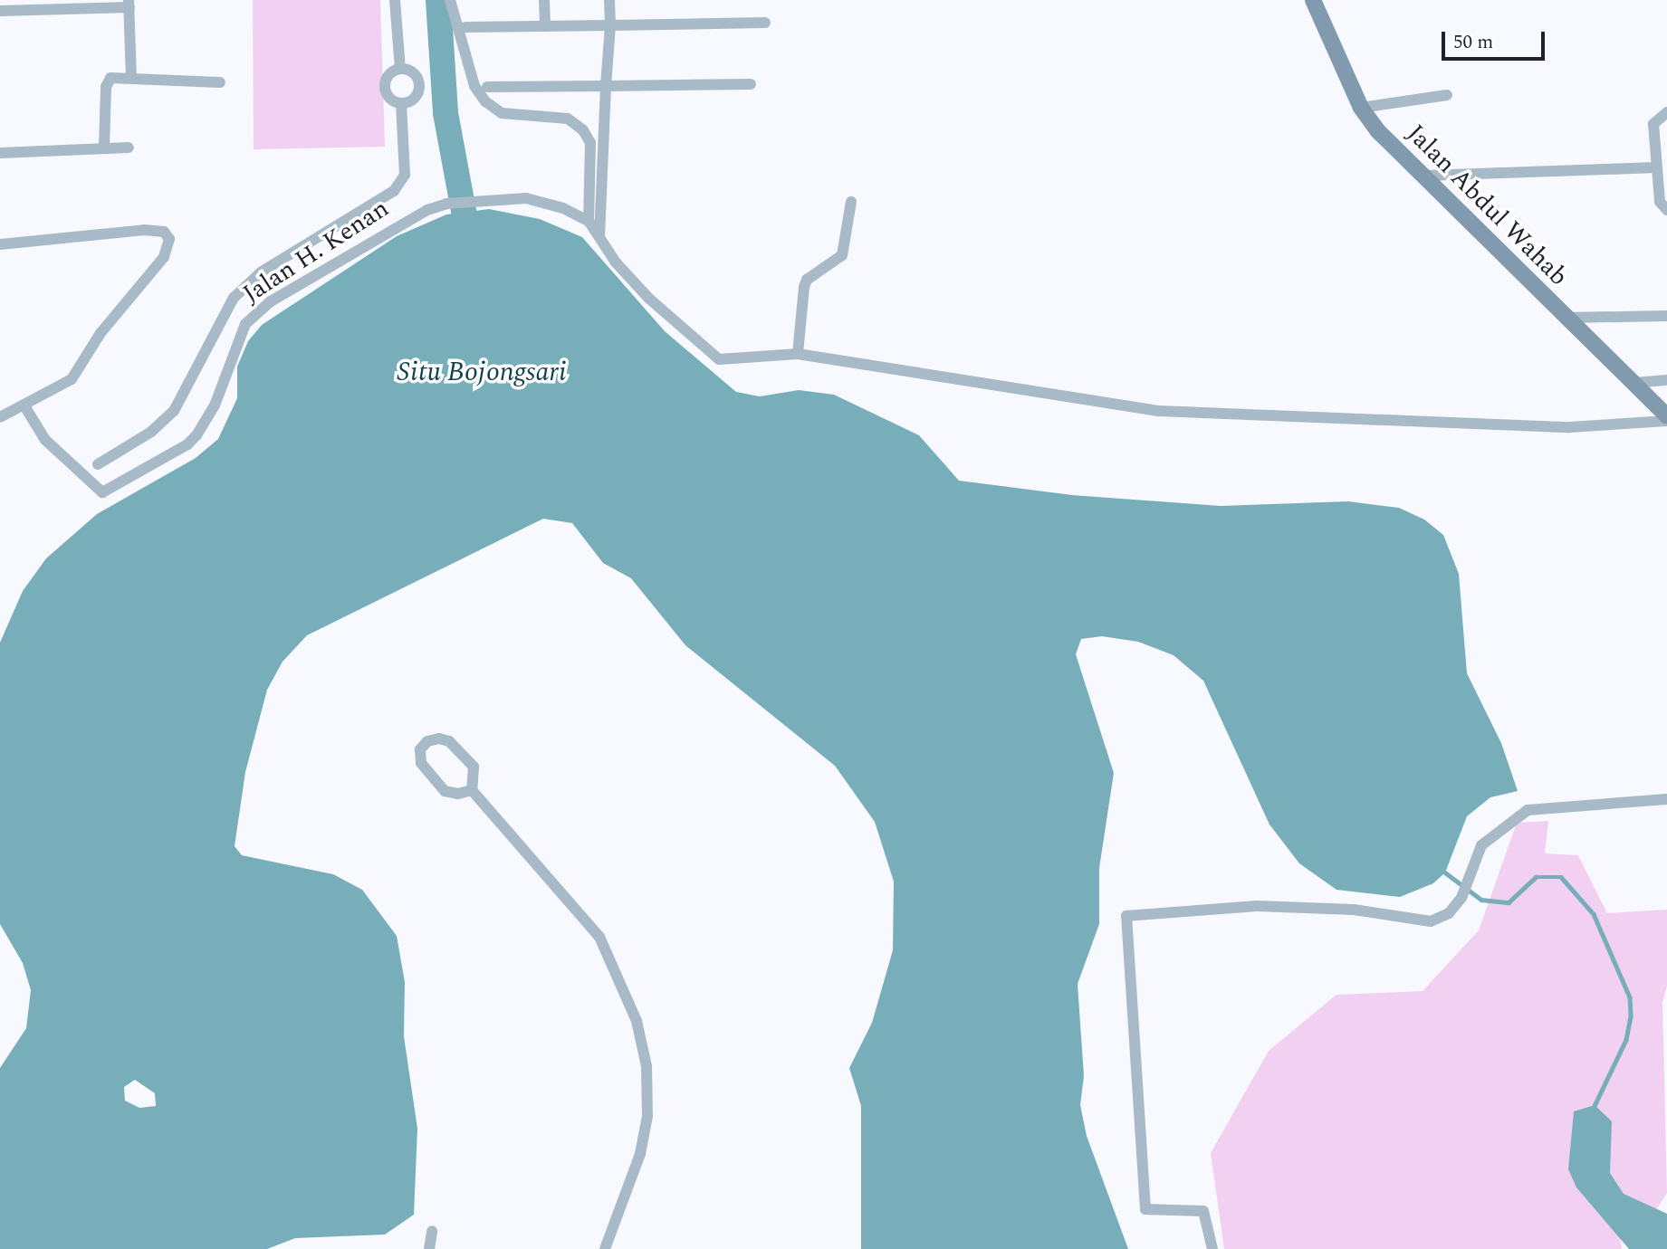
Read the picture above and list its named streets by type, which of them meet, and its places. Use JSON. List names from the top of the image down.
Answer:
{
  "streets": {
    "street": ["Jalan Abdul Wahab", "Jalan H. Kenan"]
  },
  "water": ["Situ Bojongsari"],
  "scale_bar": "50 m"
}
